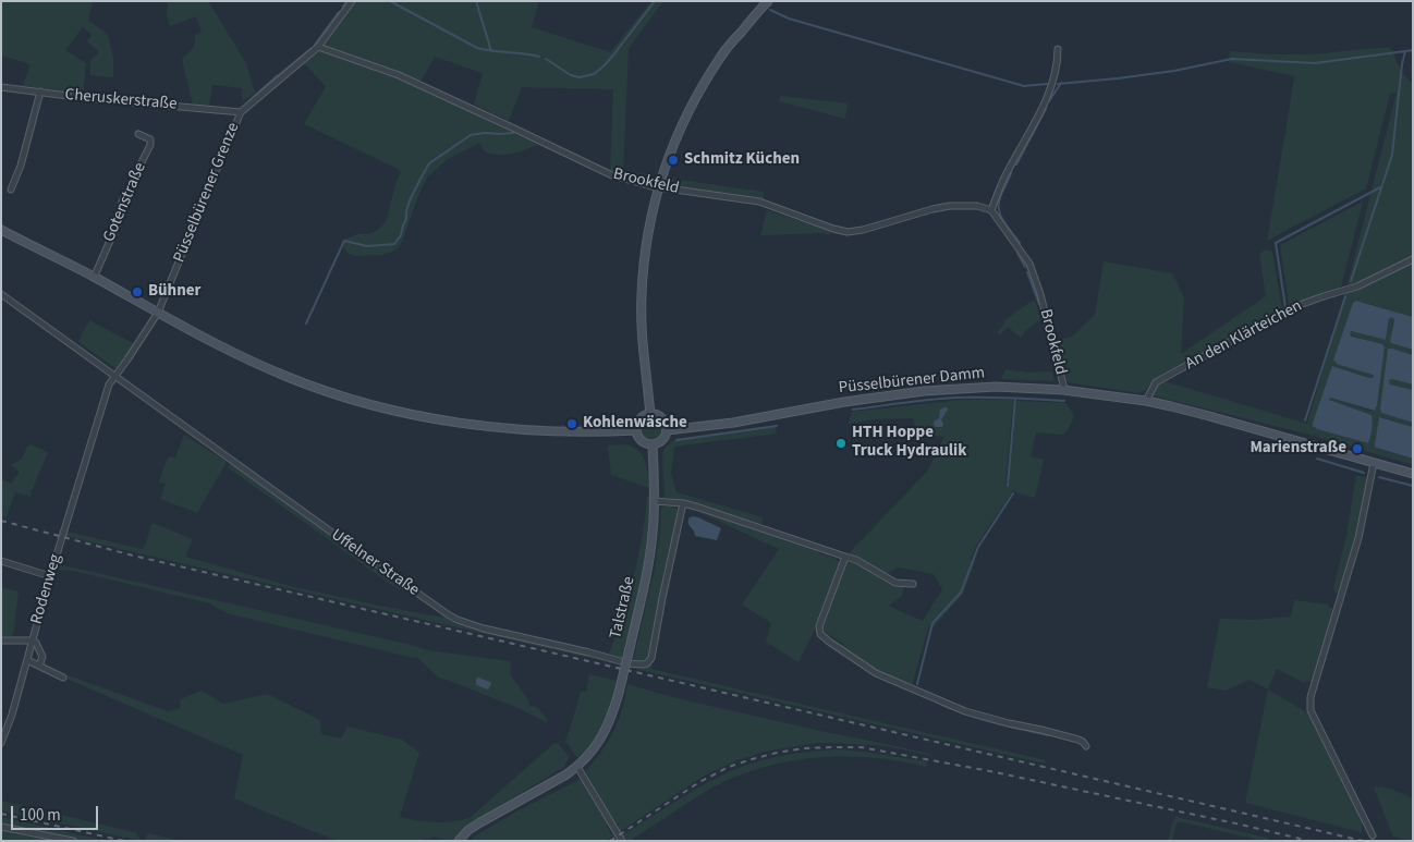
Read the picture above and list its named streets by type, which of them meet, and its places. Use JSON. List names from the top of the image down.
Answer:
{
  "streets": {
    "main road": ["Püsselbürener Damm", "Talstraße"],
    "street": [
      "Cheruskerstraße",
      "Brookfeld",
      "Püsselbürener Grenze",
      "Gotenstraße",
      "An den Klärteichen",
      "Uffelner Straße",
      "Rodenweg"
    ]
  },
  "crossings": [
    ["Cheruskerstraße", "Püsselbürener Grenze"],
    ["Brookfeld", "Püsselbürener Grenze"],
    ["Brookfeld", "Püsselbürener Damm"],
    ["Püsselbürener Grenze", "Uffelner Straße"],
    ["Püsselbürener Grenze", "Rodenweg"],
    ["An den Klärteichen", "Püsselbürener Damm"],
    ["Püsselbürener Damm", "Talstraße"]
  ],
  "places": [
    "Schmitz Küchen",
    "Bühner",
    "Kohlenwäsche",
    "HTH Hoppe Truck Hydraulik",
    "Marienstraße"
  ],
  "scale_bar": "100 m"
}
